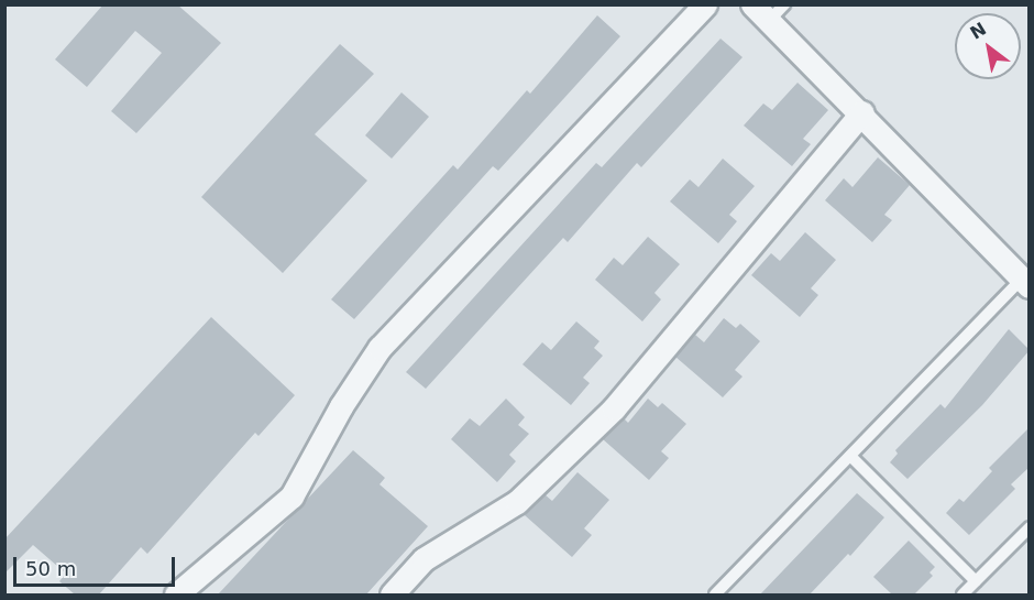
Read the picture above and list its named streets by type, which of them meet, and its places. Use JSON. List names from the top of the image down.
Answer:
{
  "scale_bar": "50 m",
  "north": "top left"
}
